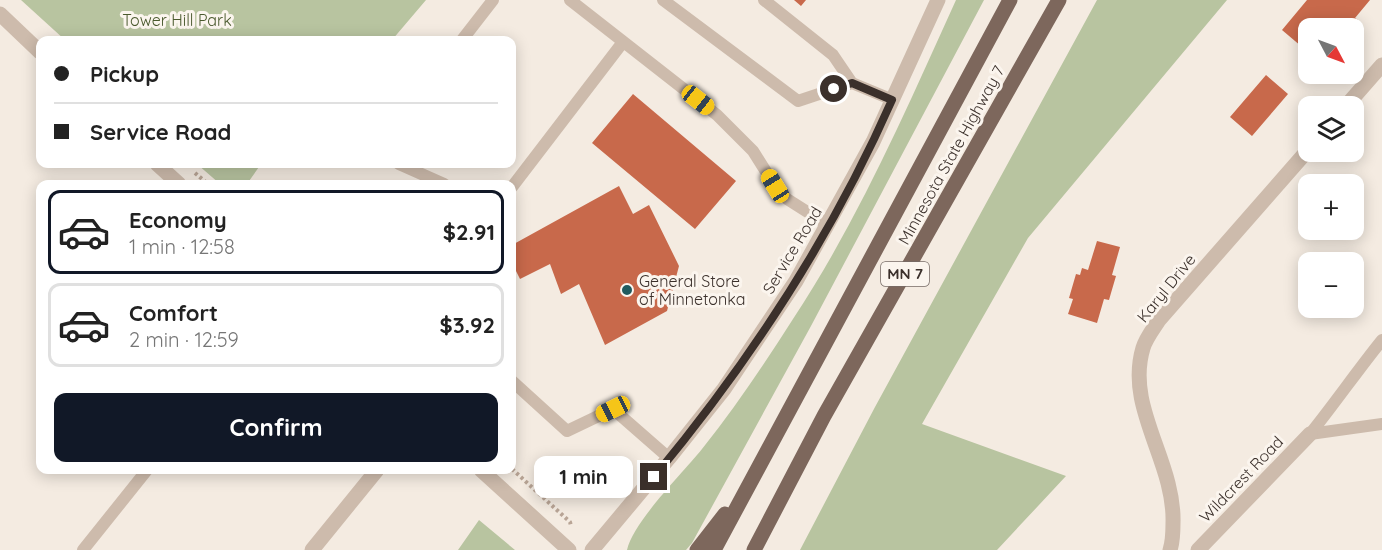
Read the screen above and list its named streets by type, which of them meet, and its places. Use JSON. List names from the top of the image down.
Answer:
{
  "streets": {
    "main road": ["Minnesota State Highway 7", "MN 7"],
    "street": ["Service Road", "Karyl Drive", "Wildcrest Road"]
  },
  "parks": ["Tower Hill Park"],
  "places": ["General Store of Minnetonka"],
  "north": "bottom right",
  "page": {
    "map_buttons": ["+", "−"],
    "banner": ["Pickup", "Service Road"],
    "list": [
      {
        "name": "Economy",
        "note": "1 min · 12:58",
        "value": "$2.91"
      },
      {
        "name": "Comfort",
        "note": "2 min · 12:59",
        "value": "$3.92"
      }
    ],
    "buttons": "Confirm",
    "bubble": "1 min"
  }
}
